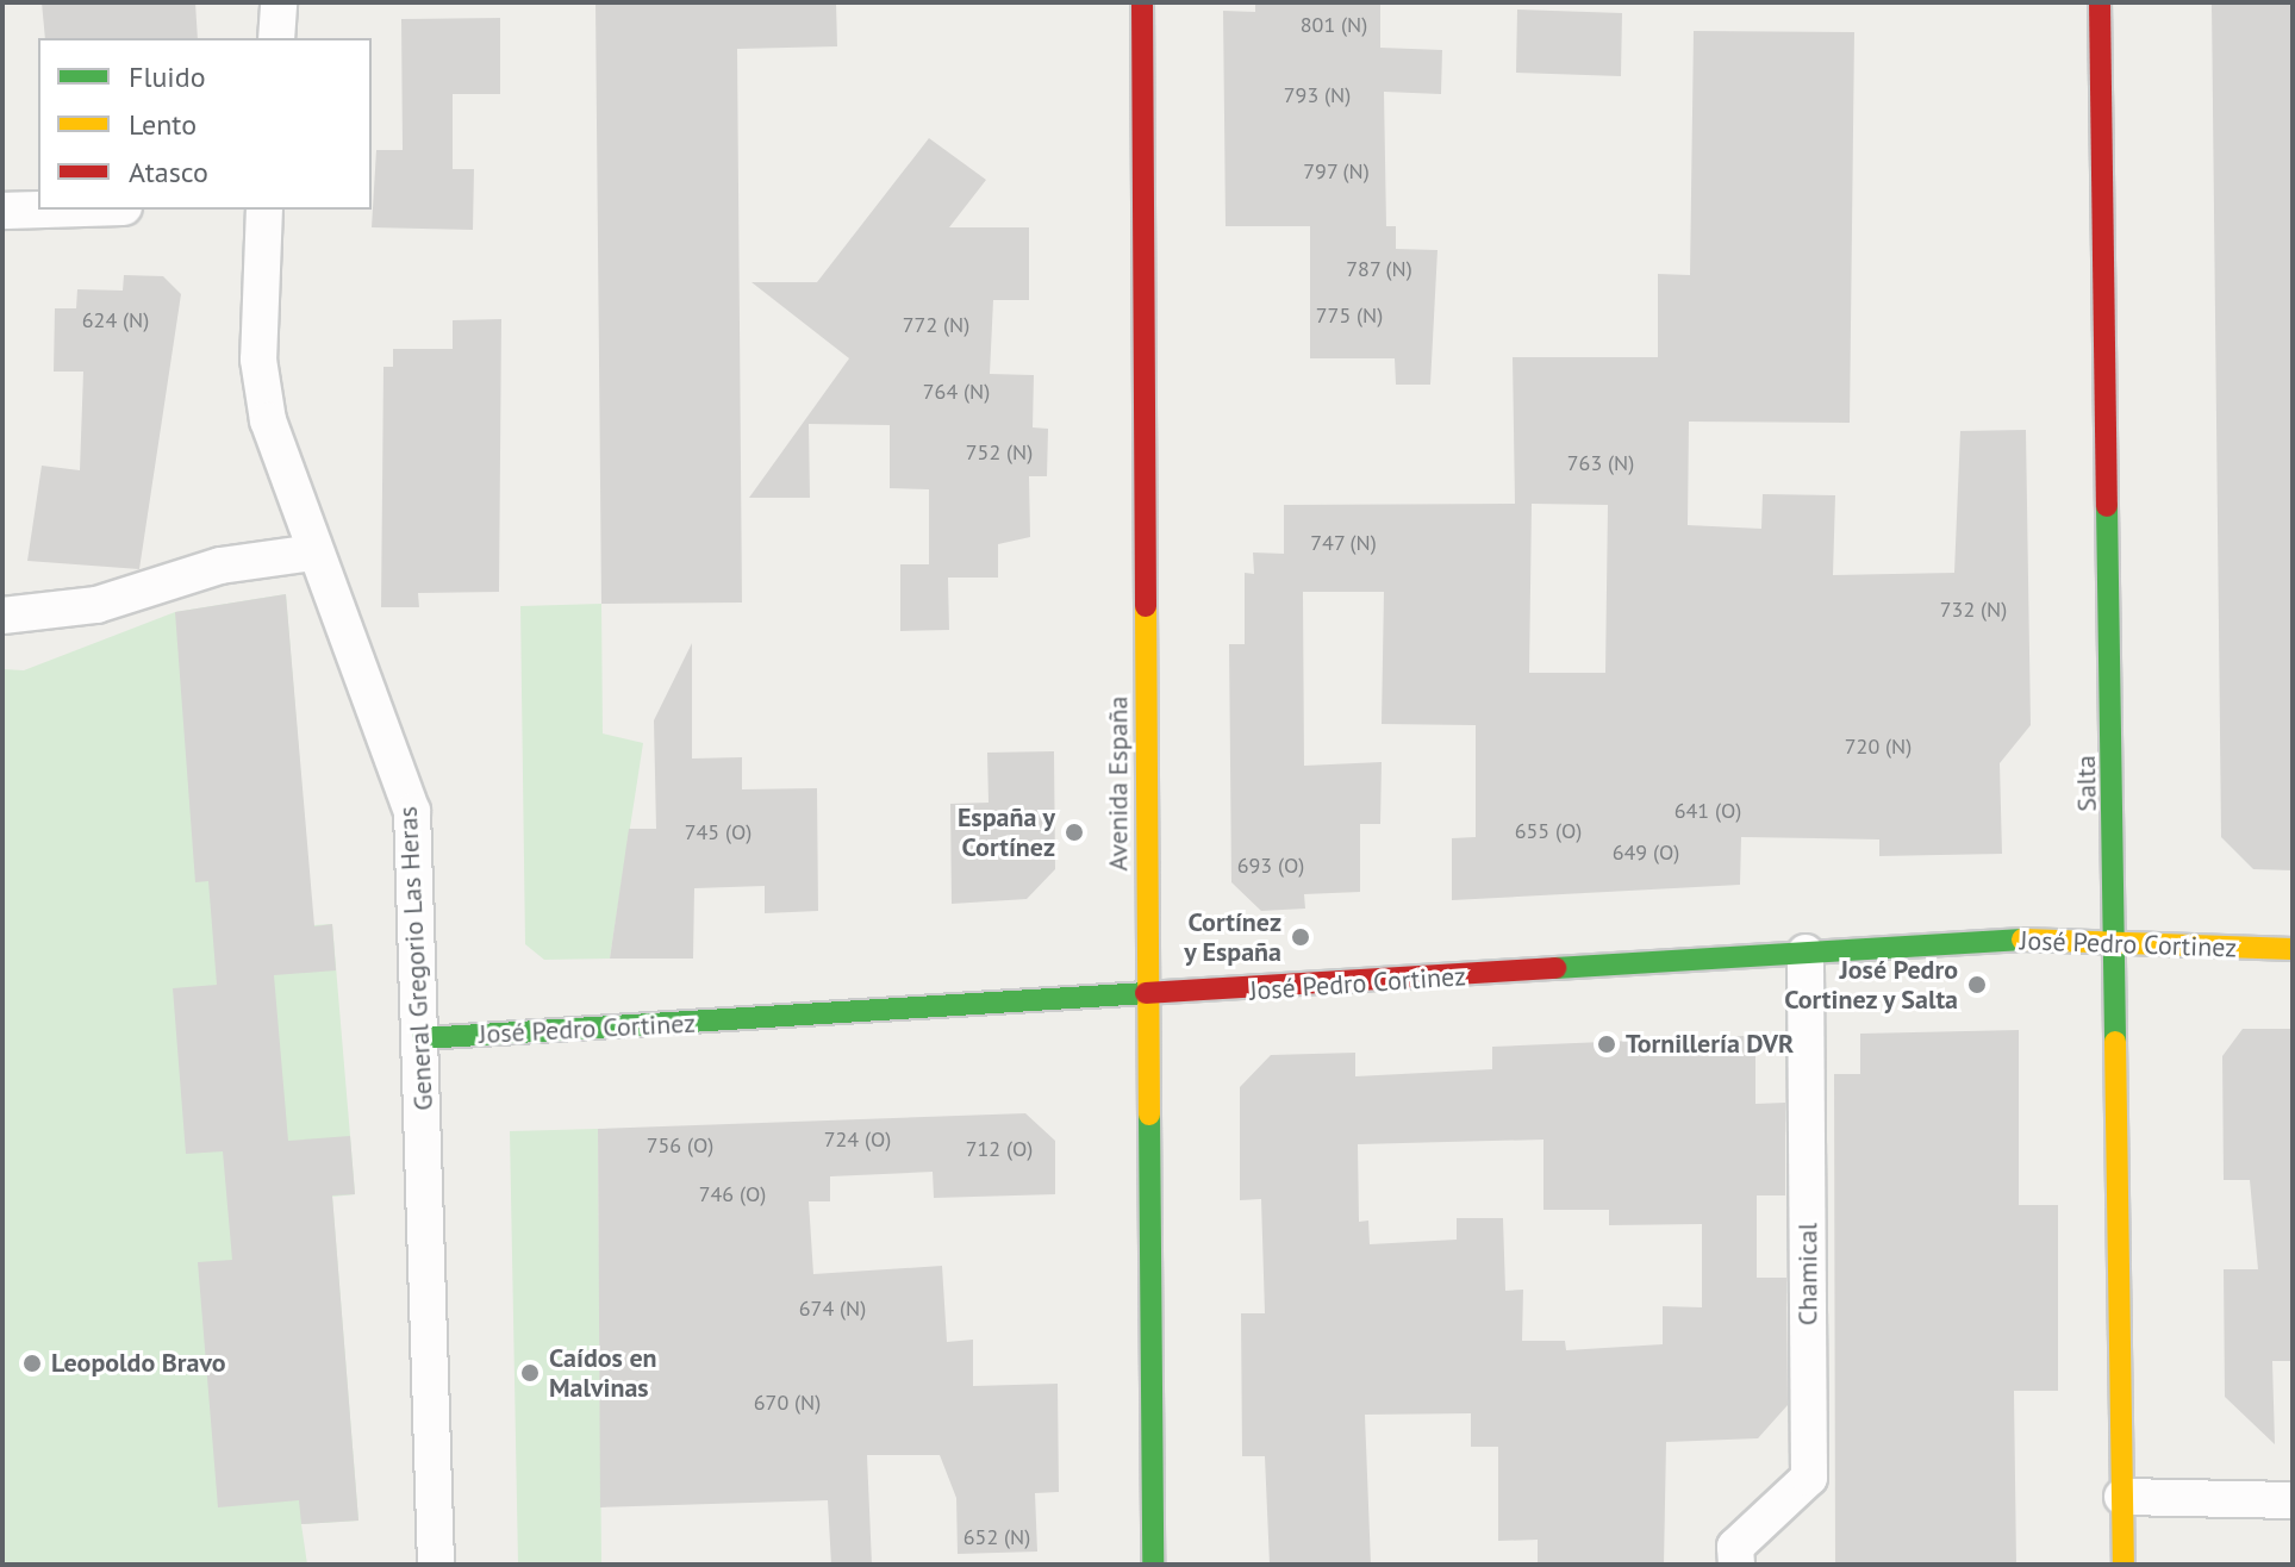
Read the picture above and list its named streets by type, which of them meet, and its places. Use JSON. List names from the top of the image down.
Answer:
{
  "streets": {
    "main road": ["Avenida España", "Salta", "José Pedro Cortinez"],
    "street": ["General Gregorio Las Heras", "Chamical"]
  },
  "crossings": [
    ["Avenida España", "José Pedro Cortinez"],
    ["Salta", "José Pedro Cortinez"],
    ["José Pedro Cortinez", "General Gregorio Las Heras"],
    ["José Pedro Cortinez", "Chamical"]
  ],
  "places": [
    "España y Cortínez",
    "Cortínez y España",
    "José Pedro Cortinez y Salta",
    "Tornillería DVR",
    "Leopoldo Bravo",
    "Caídos en Malvinas"
  ],
  "house_numbers": [
    "801 (N)",
    "793 (N)",
    "797 (N)",
    "787 (N)",
    "775 (N)",
    "624 (N)",
    "772 (N)",
    "764 (N)",
    "752 (N)",
    "763 (N)",
    "747 (N)",
    "732 (N)",
    "720 (N)",
    "641 (O)",
    "655 (O)",
    "745 (O)",
    "649 (O)",
    "693 (O)",
    "724 (O)",
    "756 (O)",
    "712 (O)",
    "746 (O)",
    "674 (N)",
    "670 (N)",
    "652 (N)"
  ],
  "legend": ["Fluido", "Lento", "Atasco"]
}
